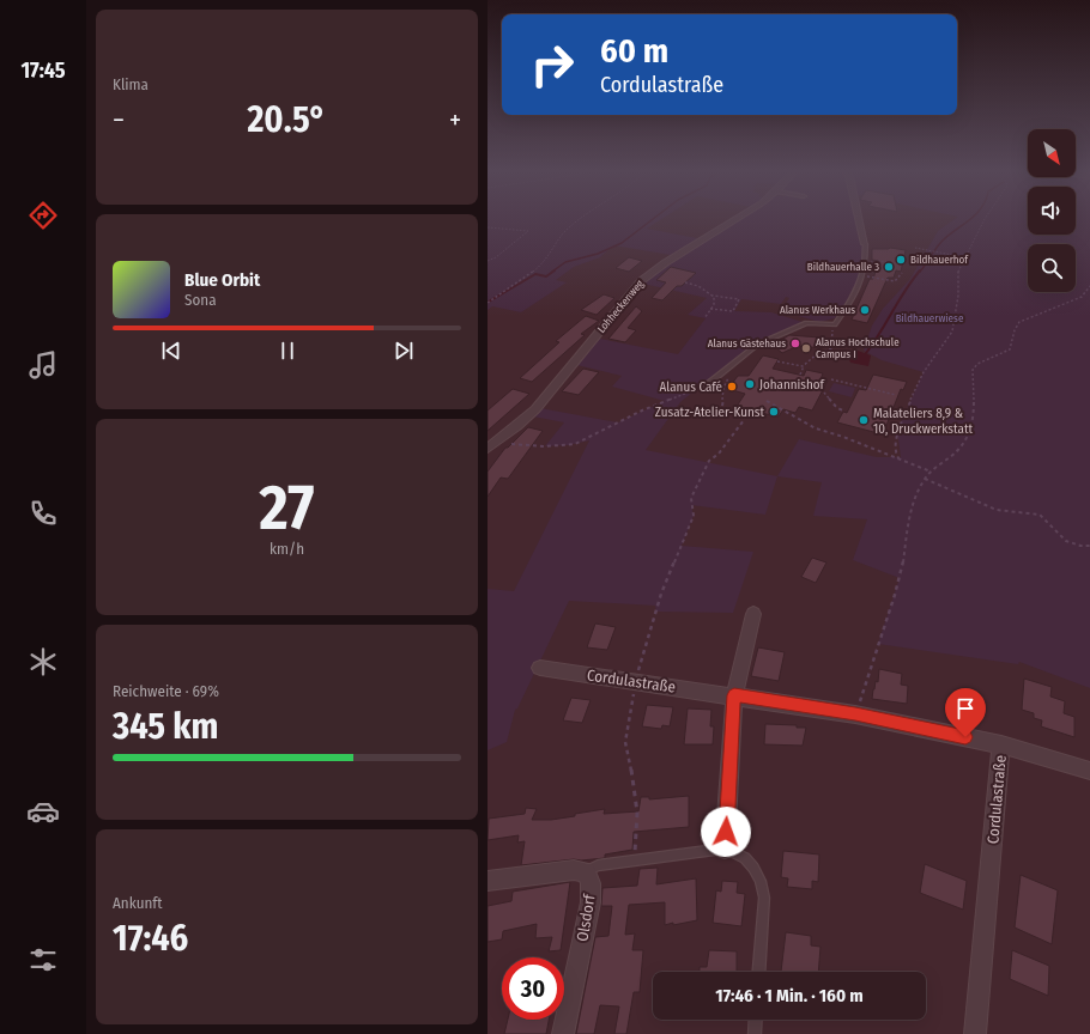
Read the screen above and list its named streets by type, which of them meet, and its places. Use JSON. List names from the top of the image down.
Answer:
{
  "streets": {
    "street": ["Lohheckenweg", "Cordulastraße", "Olsdorf"]
  },
  "parks": ["Bildhauerwiese"],
  "places": [
    "Bildhauerhof",
    "Bildhauerhalle 3",
    "Alanus Werkhaus",
    "Alanus Gästehaus",
    "Alanus Hochschule Campus I",
    "Johannishof",
    "Alanus Café",
    "Zusatz-Atelier-Kunst",
    "Malateliers 8,9 & 10, Druckwerkstatt"
  ],
  "north": "bottom right",
  "page": {
    "tabs": "17:45",
    "tile": [
      "Klima",
      ["27", "km/h"],
      ["Reichweite · 69%", "345 km"],
      ["Ankunft", "17:46"]
    ],
    "turn": ["60 m", "Cordulastraße"],
    "heat": ["−", "20.5°", "+"],
    "song": ["Blue Orbit", "Sona"],
    "limit": "30",
    "trip": "17:46 · 1 Min. · 160 m"
  }
}
